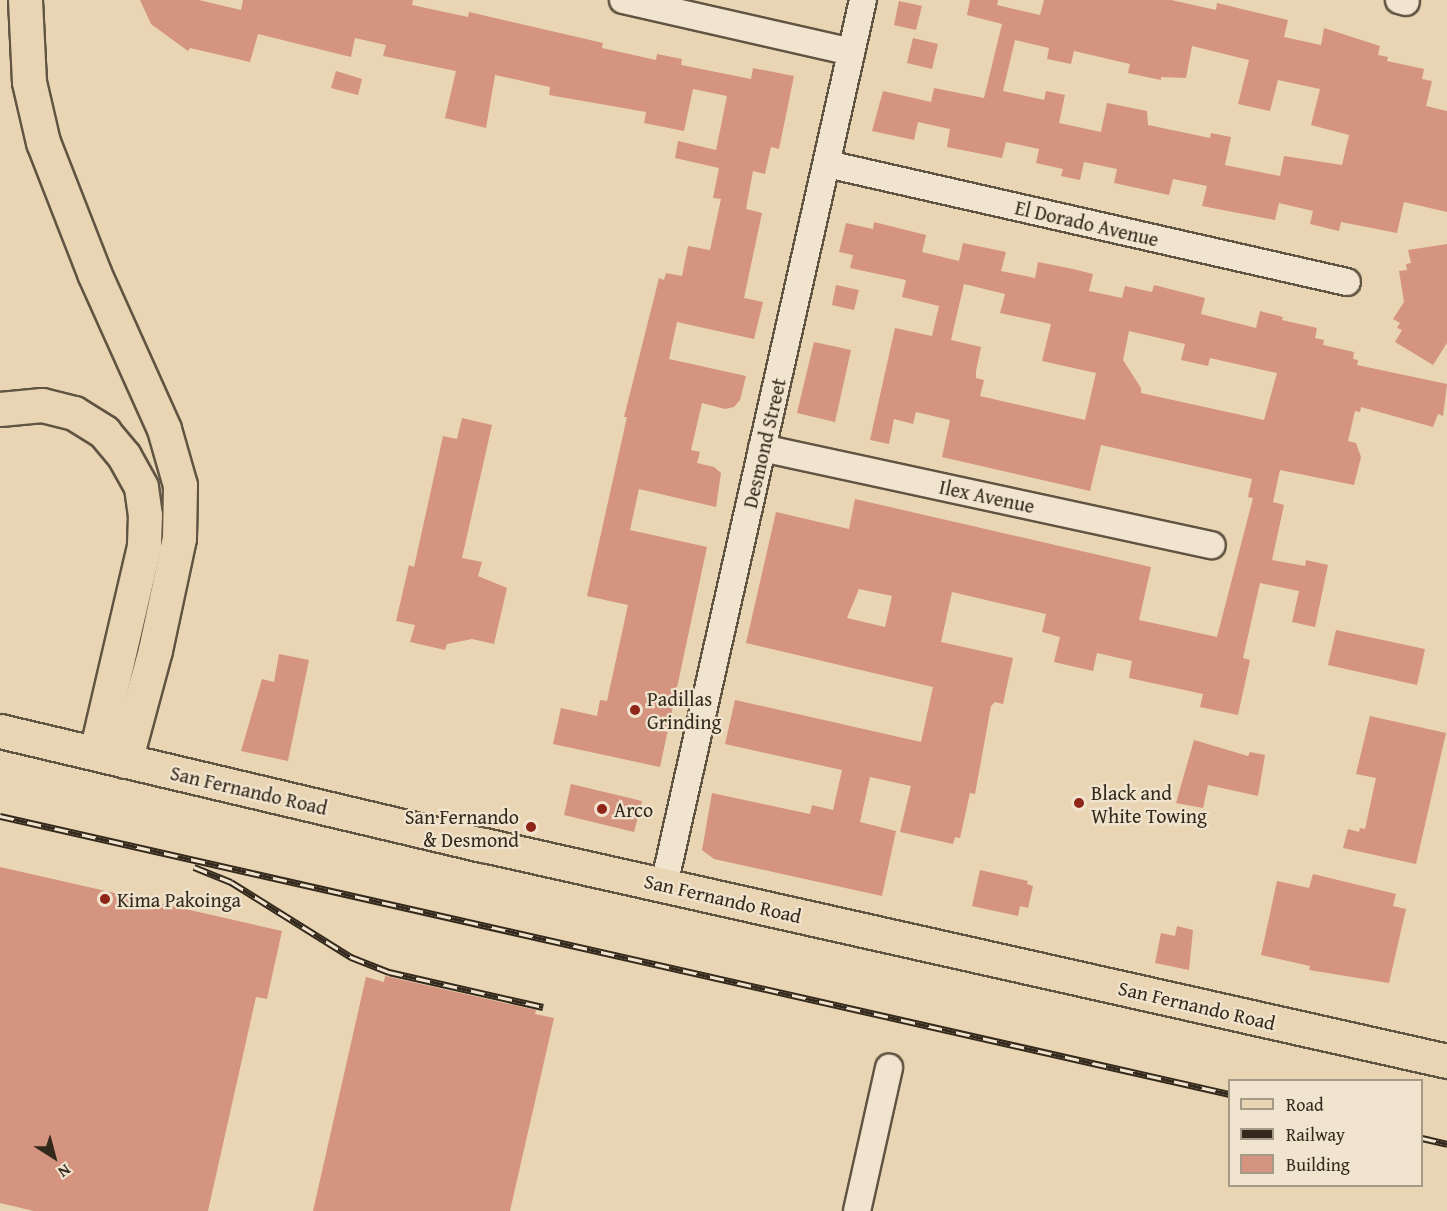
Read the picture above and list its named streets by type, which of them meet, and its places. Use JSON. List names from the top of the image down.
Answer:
{
  "streets": {
    "main road": ["San Fernando Road"],
    "street": ["El Dorado Avenue", "Desmond Street", "Ilex Avenue"]
  },
  "crossings": [
    ["El Dorado Avenue", "Desmond Street"],
    ["Desmond Street", "Ilex Avenue"],
    ["Desmond Street", "San Fernando Road"]
  ],
  "places": [
    "Padillas Grinding",
    "Black and White Towing",
    "Arco",
    "San Fernando & Desmond",
    "Kima Pakoinga"
  ],
  "legend": ["Road", "Railway", "Building"],
  "north": "bottom right"
}
